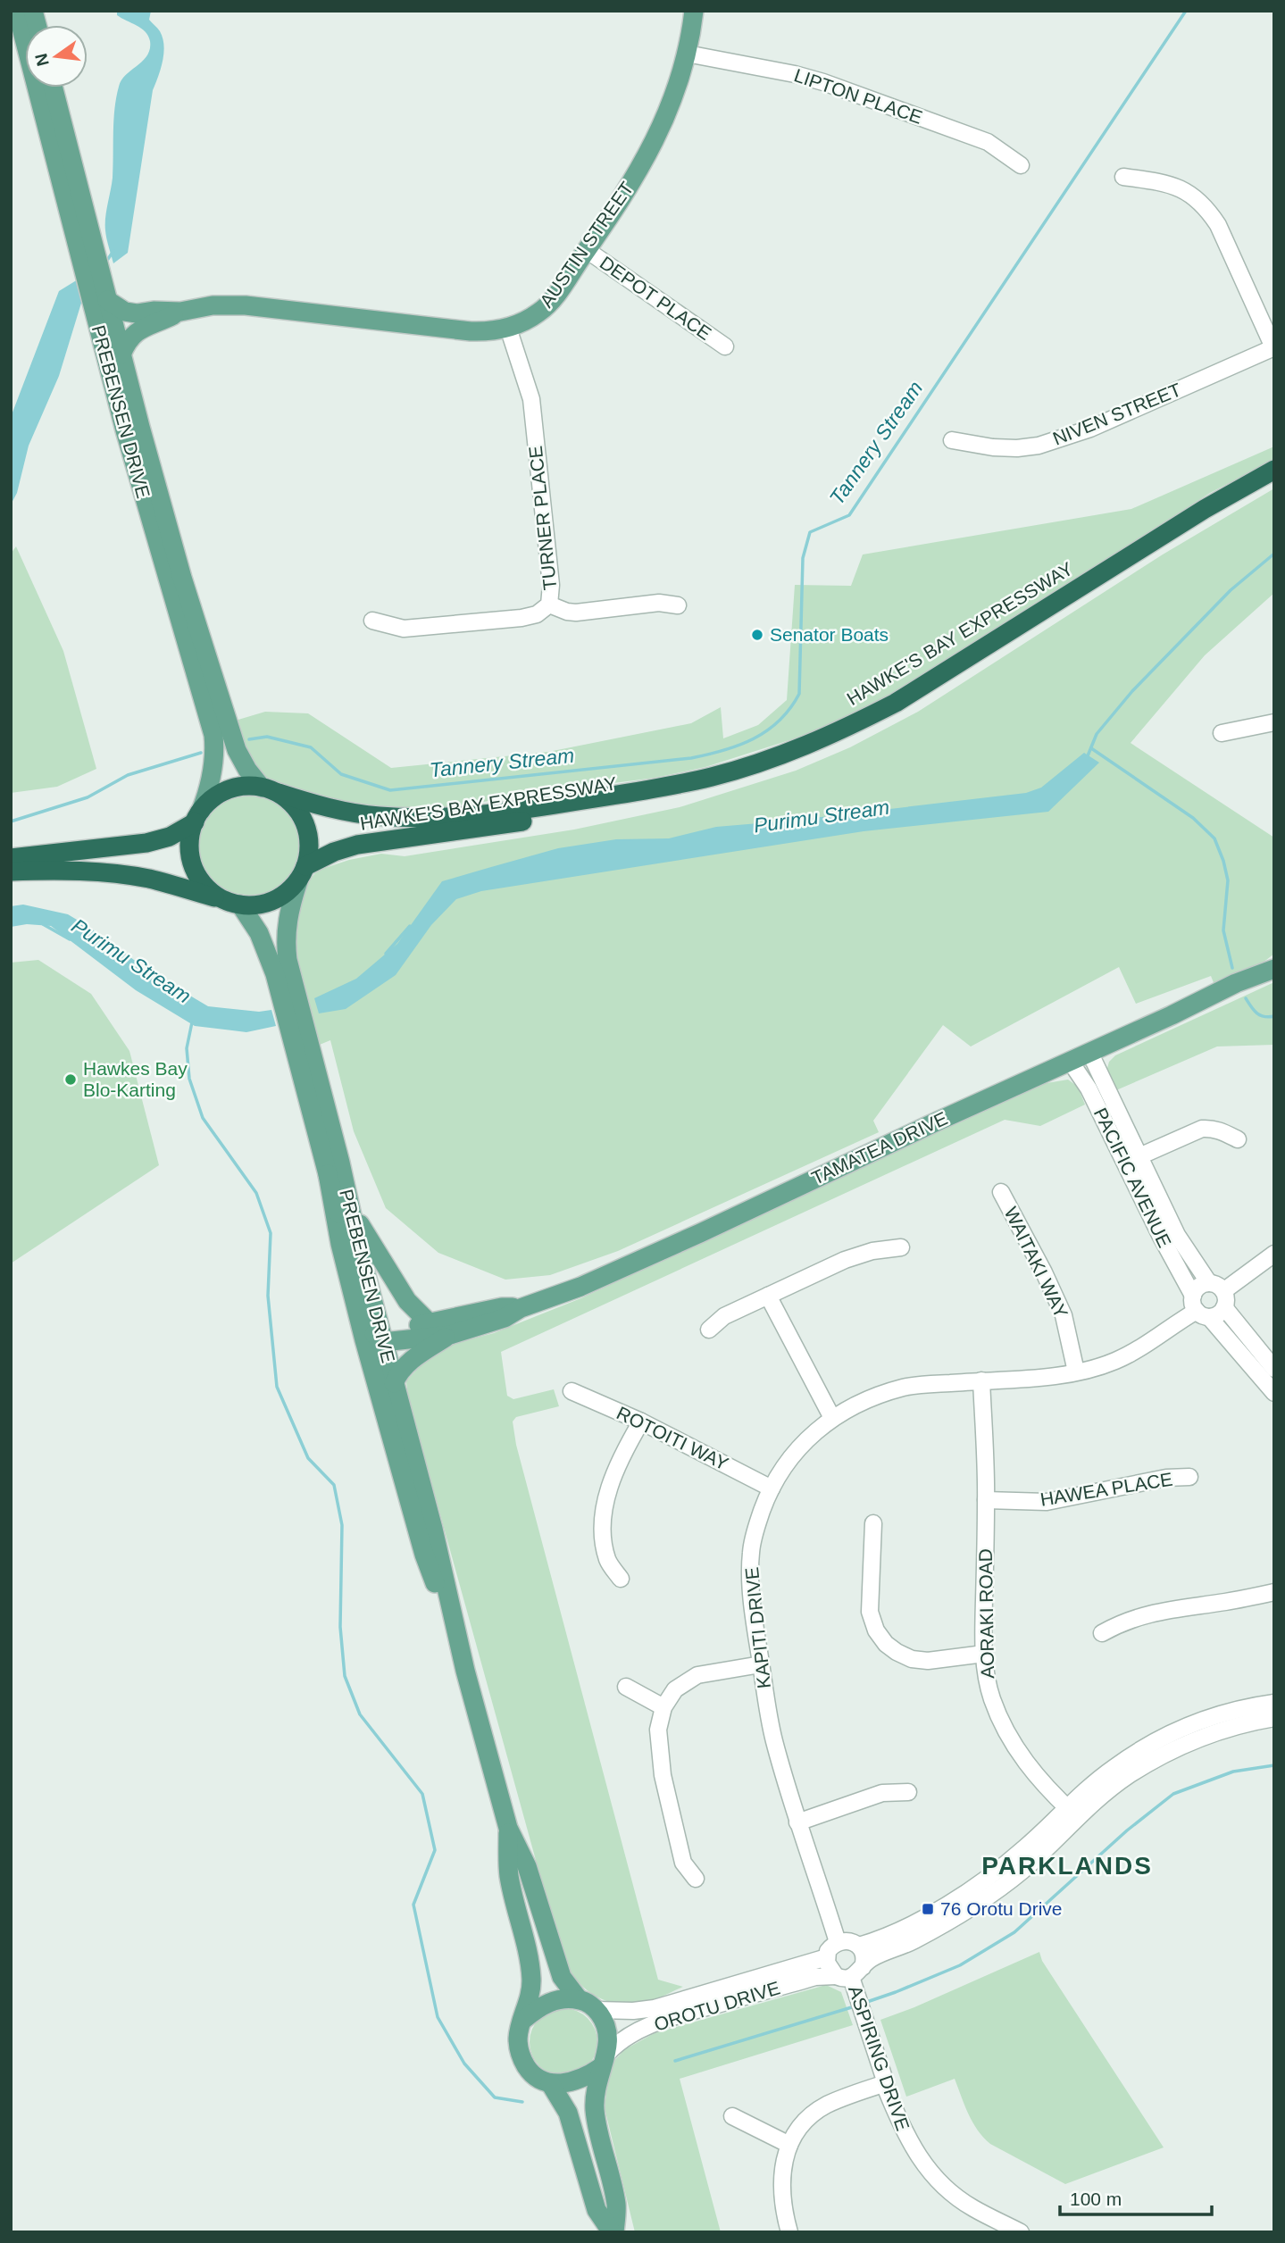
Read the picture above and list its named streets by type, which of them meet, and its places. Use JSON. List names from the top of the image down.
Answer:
{
  "streets": {
    "highway": ["HAWKE'S BAY EXPRESSWAY"],
    "main road": ["AUSTIN STREET", "PREBENSEN DRIVE", "TAMATEA DRIVE"],
    "street": [
      "LIPTON PLACE",
      "DEPOT PLACE",
      "NIVEN STREET",
      "TURNER PLACE",
      "PACIFIC AVENUE",
      "WAITAKI WAY",
      "ROTOITI WAY",
      "HAWEA PLACE",
      "AORAKI ROAD",
      "KAPITI DRIVE",
      "OROTU DRIVE",
      "ASPIRING DRIVE"
    ]
  },
  "crossings": [
    ["LIPTON PLACE", "AUSTIN STREET"],
    ["AUSTIN STREET", "DEPOT PLACE"],
    ["AUSTIN STREET", "PREBENSEN DRIVE"],
    ["AUSTIN STREET", "TURNER PLACE"],
    ["PREBENSEN DRIVE", "HAWKE'S BAY EXPRESSWAY"],
    ["PREBENSEN DRIVE", "TAMATEA DRIVE"],
    ["PREBENSEN DRIVE", "OROTU DRIVE"],
    ["TAMATEA DRIVE", "PACIFIC AVENUE"],
    ["PACIFIC AVENUE", "KAPITI DRIVE"],
    ["WAITAKI WAY", "KAPITI DRIVE"],
    ["ROTOITI WAY", "KAPITI DRIVE"],
    ["HAWEA PLACE", "AORAKI ROAD"],
    ["AORAKI ROAD", "KAPITI DRIVE"],
    ["AORAKI ROAD", "OROTU DRIVE"],
    ["KAPITI DRIVE", "OROTU DRIVE"],
    ["KAPITI DRIVE", "ASPIRING DRIVE"],
    ["OROTU DRIVE", "ASPIRING DRIVE"]
  ],
  "districts": ["PARKLANDS"],
  "water": ["Tannery Stream", "Purimu Stream"],
  "places": {
    "other": ["Senator Boats", "Hawkes Bay Blo-Karting"],
    "transit": ["76 Orotu Drive"]
  },
  "scale_bar": "100 m",
  "north": "left"
}
